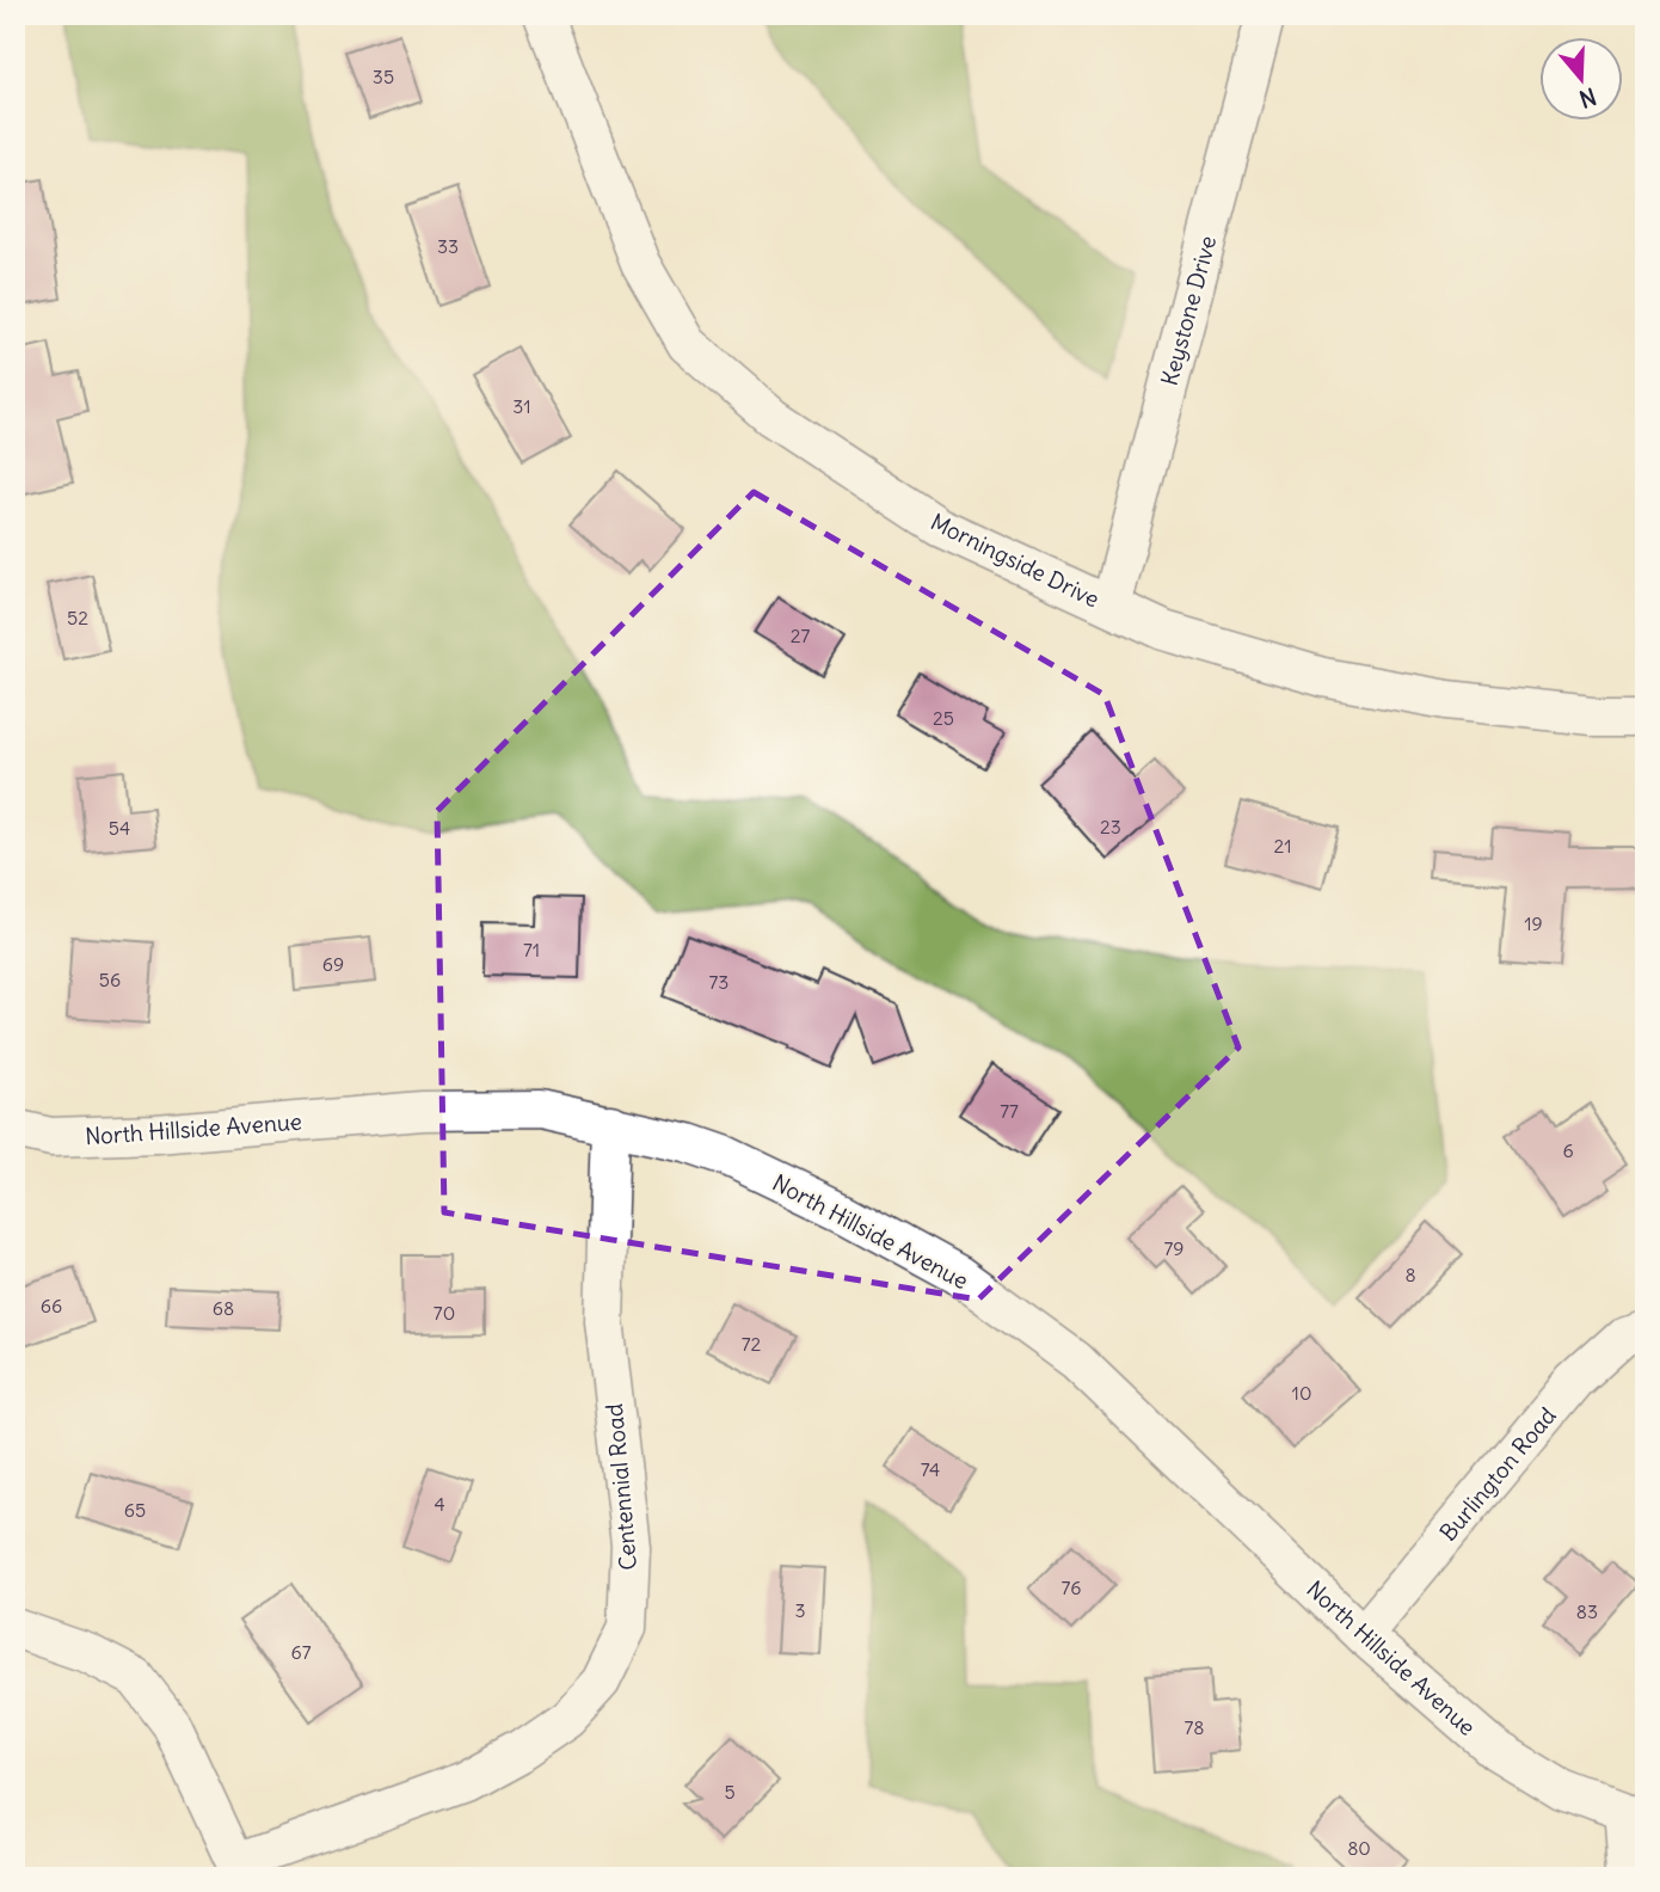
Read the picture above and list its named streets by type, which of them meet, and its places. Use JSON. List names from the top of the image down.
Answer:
{
  "streets": {
    "street": [
      "Keystone Drive",
      "Morningside Drive",
      "North Hillside Avenue",
      "Burlington Road",
      "Centennial Road"
    ]
  },
  "crossings": [
    ["Keystone Drive", "Morningside Drive"],
    ["North Hillside Avenue", "Burlington Road"],
    ["North Hillside Avenue", "Centennial Road"]
  ],
  "house_numbers": [
    "35",
    "33",
    "31",
    "52",
    "27",
    "25",
    "23",
    "54",
    "21",
    "19",
    "71",
    "69",
    "56",
    "73",
    "77",
    "6",
    "79",
    "8",
    "66",
    "68",
    "70",
    "72",
    "10",
    "74",
    "4",
    "65",
    "76",
    "3",
    "83",
    "67",
    "78",
    "5",
    "80"
  ],
  "north": "bottom"
}
